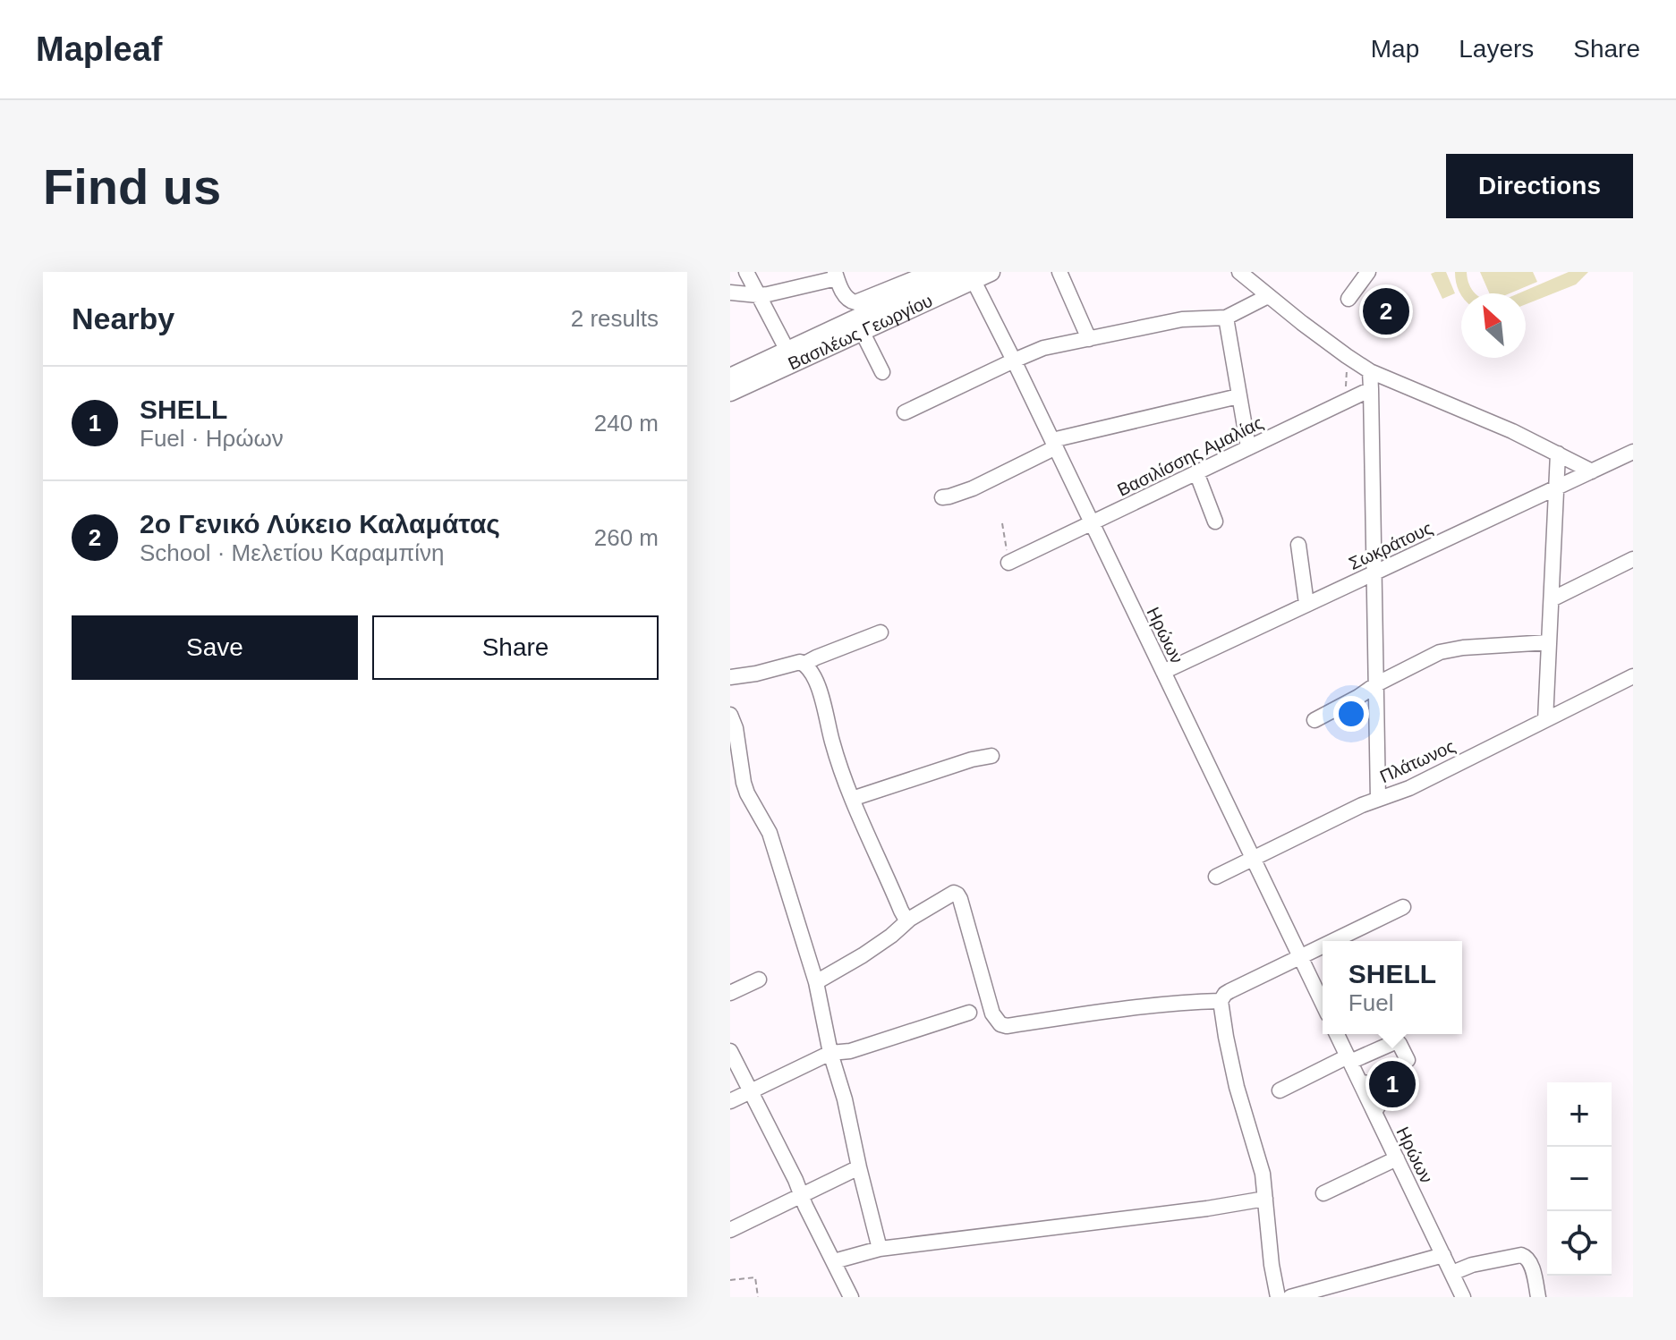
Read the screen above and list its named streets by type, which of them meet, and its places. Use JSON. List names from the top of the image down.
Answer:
{
  "streets": {
    "main road": ["Βασιλέως Γεωργίου"],
    "street": [
      "Βασιλίσσης Αμαλίας",
      "Σωκράτους",
      "Ηρώων",
      "Πλάτωνος"
    ]
  },
  "crossings": [
    ["Βασιλέως Γεωργίου", "Ηρώων"],
    ["Βασιλίσσης Αμαλίας", "Ηρώων"],
    ["Σωκράτους", "Ηρώων"],
    ["Ηρώων", "Πλάτωνος"]
  ],
  "north": "top left",
  "page": {
    "header": "Mapleaf",
    "nav": ["Map", "Layers", "Share"],
    "buttons": [
      "Directions",
      ["Save", "Share"]
    ],
    "title": "Find us",
    "heading": ["Nearby", "2 results"],
    "pins": ["2", "1"],
    "list": [
      {
        "mark": "1",
        "name": "SHELL",
        "note": "Fuel · Ηρώων",
        "value": "240 m"
      },
      {
        "mark": "2",
        "name": "2ο Γενικό Λύκειο Καλαμάτας",
        "note": "School · Μελετίου Καραμπίνη",
        "value": "260 m"
      }
    ],
    "popup": ["SHELL", "Fuel"],
    "map_buttons": ["+", "−"]
  }
}
